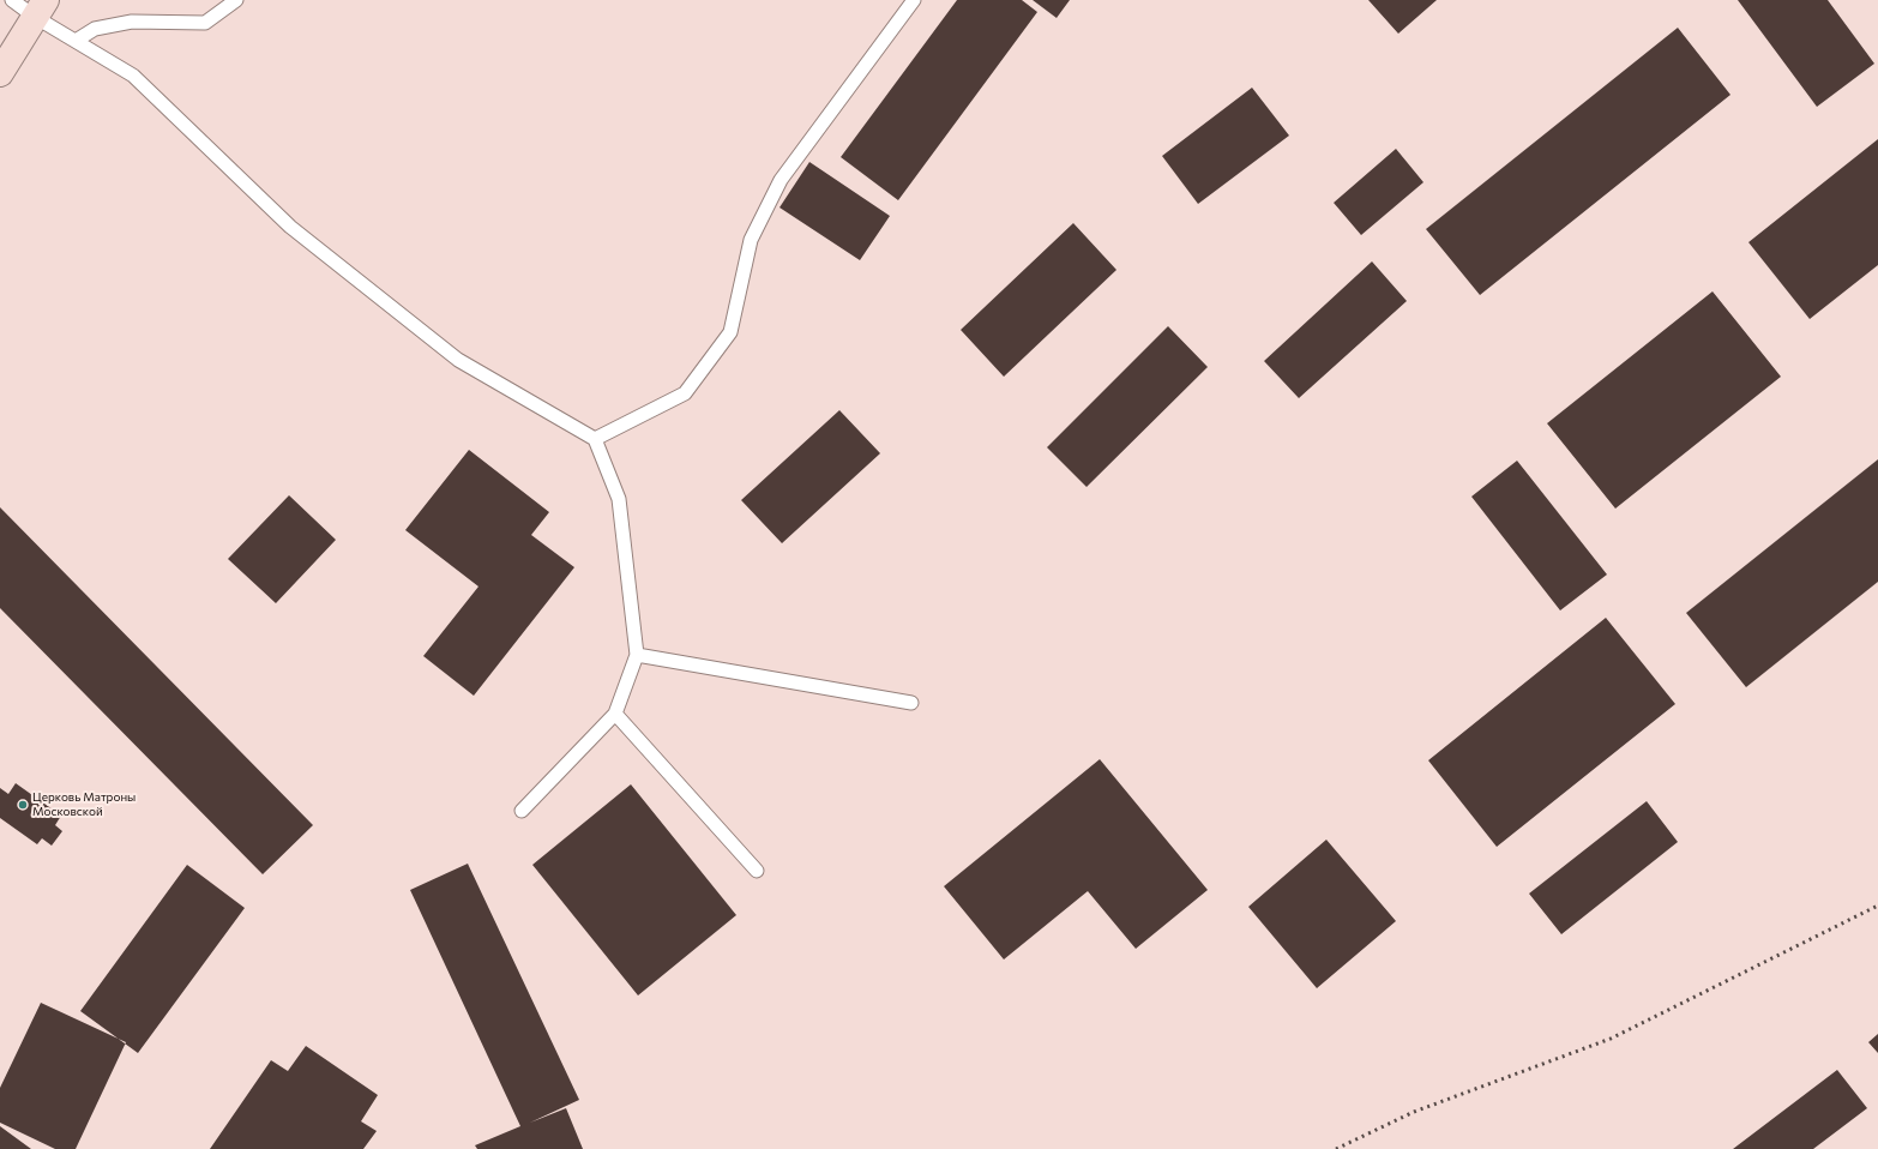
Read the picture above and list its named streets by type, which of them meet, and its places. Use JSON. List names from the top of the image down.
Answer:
{
  "places": ["Церковь Матроны Московской"]
}
